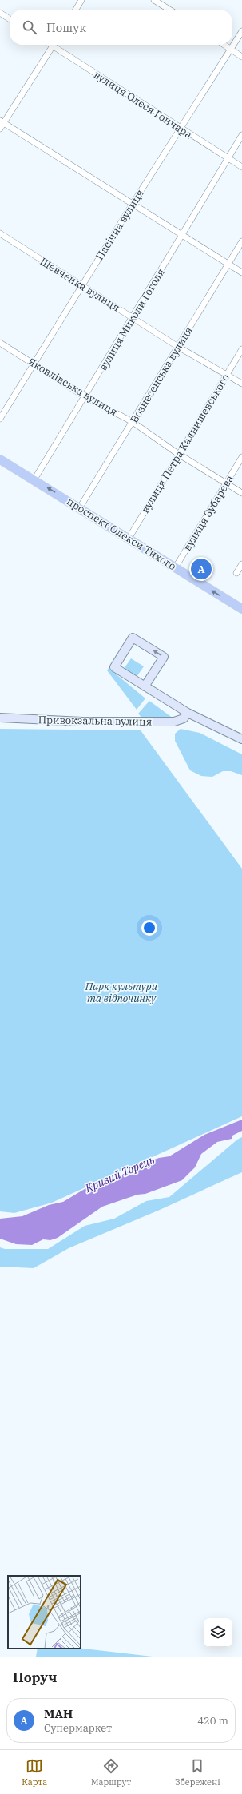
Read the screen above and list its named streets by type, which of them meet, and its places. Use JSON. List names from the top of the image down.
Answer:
{
  "streets": {
    "main road": ["проспект Олекси Тихого"],
    "street": [
      "вулиця Олеся Гончара",
      "Пасічна вулиця",
      "Шевченка вулиця",
      "вулиця Миколи Гоголя",
      "Вознесенська вулиця",
      "Яковлівська вулиця",
      "вулиця Петра Калнишевського",
      "вулиця Зубарева",
      "Привокзальна вулиця"
    ]
  },
  "crossings": [
    ["вулиця Олеся Гончара", "Пасічна вулиця"],
    ["вулиця Олеся Гончара", "вулиця Миколи Гоголя"],
    ["Пасічна вулиця", "Шевченка вулиця"],
    ["Пасічна вулиця", "Яковлівська вулиця"],
    ["Шевченка вулиця", "вулиця Миколи Гоголя"],
    ["Шевченка вулиця", "Вознесенська вулиця"],
    ["Шевченка вулиця", "вулиця Петра Калнишевського"],
    ["вулиця Миколи Гоголя", "Яковлівська вулиця"],
    ["вулиця Миколи Гоголя", "проспект Олекси Тихого"],
    ["Вознесенська вулиця", "Яковлівська вулиця"],
    ["Вознесенська вулиця", "проспект Олекси Тихого"],
    ["Яковлівська вулиця", "вулиця Петра Калнишевського"],
    ["Яковлівська вулиця", "вулиця Зубарева"],
    ["вулиця Петра Калнишевського", "проспект Олекси Тихого"],
    ["вулиця Зубарева", "проспект Олекси Тихого"]
  ],
  "one_way": ["проспект Олекси Тихого"],
  "water": ["Кривий Торець"],
  "parks": ["Парк культури та відпочинку"],
  "page": {
    "search": "Пошук",
    "pins": "A",
    "heading": "Поруч",
    "list": [
      {
        "mark": "A",
        "name": "МАН",
        "note": "Супермаркет",
        "value": "420 m"
      }
    ],
    "nav": ["Карта", "Маршрут", "Збережені"]
  }
}
